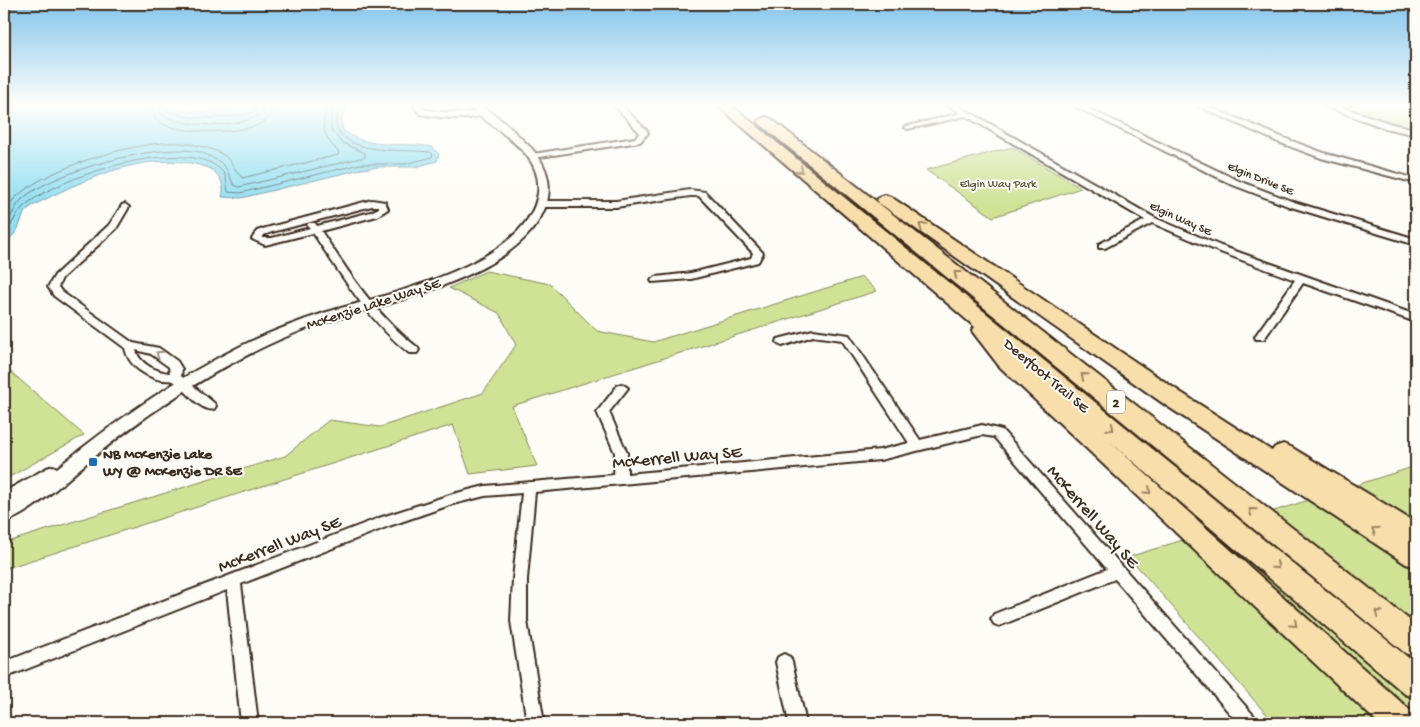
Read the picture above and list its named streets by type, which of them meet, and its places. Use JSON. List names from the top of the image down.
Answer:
{
  "streets": {
    "highway": ["Deerfoot Trail SE", "2"],
    "street": [
      "Elgin Drive SE",
      "Elgin Way SE",
      "McKenzie Lake Way SE",
      "McKerrell Way SE"
    ]
  },
  "parks": ["Elgin Way Park"],
  "places": {
    "transit": ["NB McKenzie Lake WY @ McKenzie DR SE"]
  }
}
